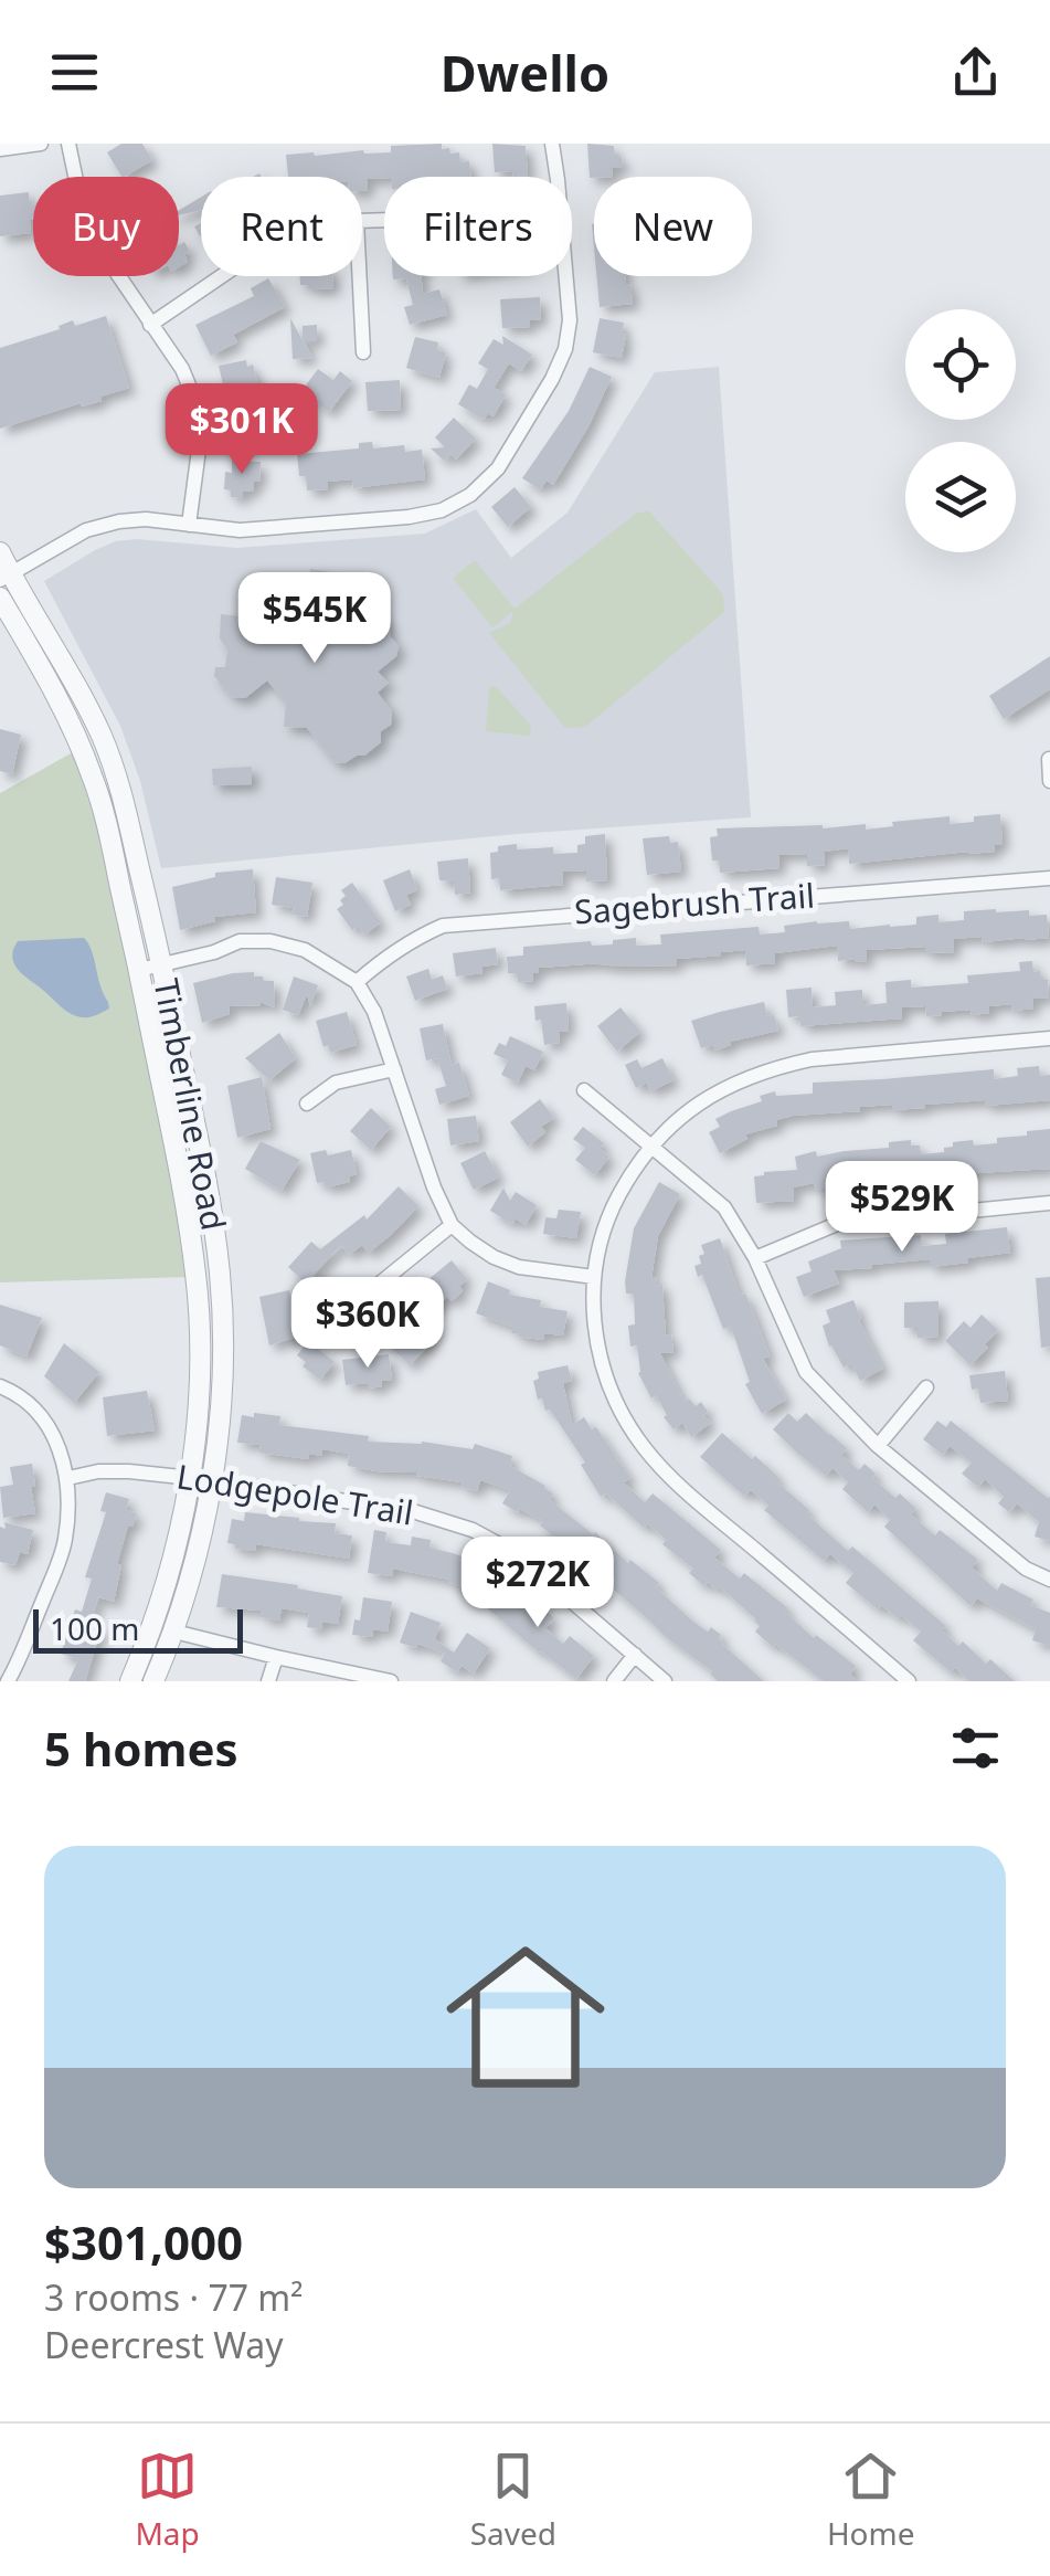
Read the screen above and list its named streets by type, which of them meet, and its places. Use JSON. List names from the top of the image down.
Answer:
{
  "streets": {
    "street": ["Sagebrush Trail", "Timberline Road", "Lodgepole Trail"]
  },
  "crossings": [
    ["Timberline Road", "Lodgepole Trail"]
  ],
  "scale_bar": "100 m",
  "page": {
    "header": "Dwello",
    "chip": [
      "Buy",
      "Rent",
      "Filters",
      "New"
    ],
    "price": [
      "$301K",
      "$545K",
      "$529K",
      "$360K",
      "$272K"
    ],
    "scale": "100 m",
    "heading": "5 homes",
    "list": [
      {
        "name": "$301,000",
        "note": "3 rooms · 77 m² · Deercrest Way"
      }
    ],
    "tabs": ["Map", "Saved", "Home"]
  }
}
